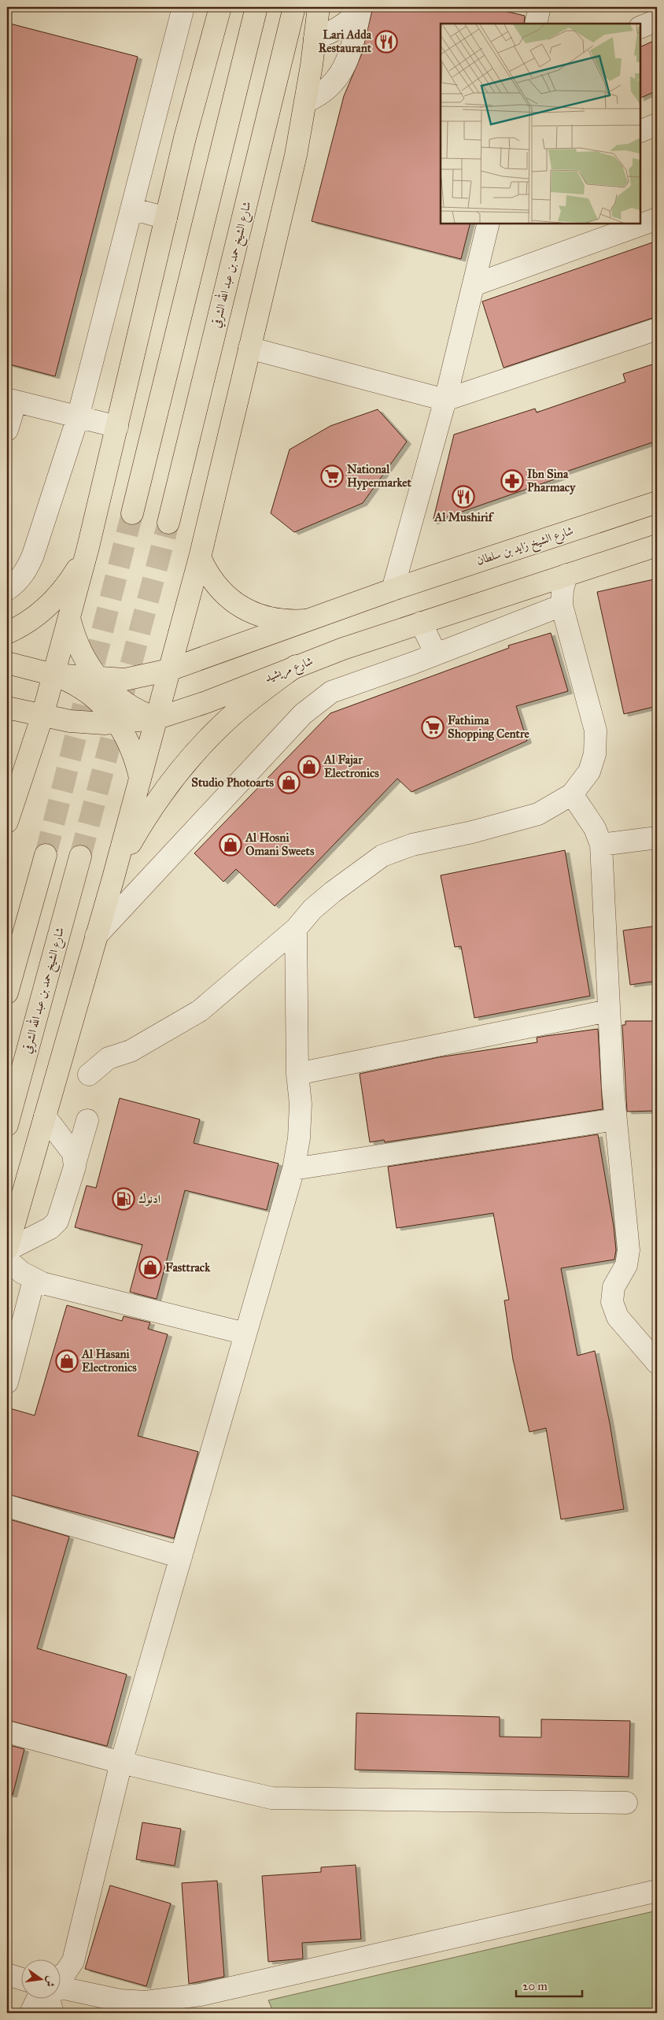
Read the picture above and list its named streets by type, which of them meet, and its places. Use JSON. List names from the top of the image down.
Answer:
{
  "streets": {
    "main road": ["شارع الشيخ حمد بن عبد الله الشرقي", "شارع الشيخ زايد بن سلطان", "شارع مريشيد"]
  },
  "places": {
    "restaurant": ["Lari Adda Restaurant", "Al Mushirif"],
    "supermarket": ["National Hypermarket", "Fathima Shopping Centre"],
    "pharmacy": ["Ibn Sina Pharmacy"],
    "shop": [
      "Al Fajar Electronics",
      "Studio Photoarts",
      "Al Hosni Omani Sweets",
      "Fasttrack",
      "Al Hasani Electronics"
    ],
    "fuel station": ["ادنوك"]
  },
  "scale_bar": "20 m",
  "north": "right"
}
